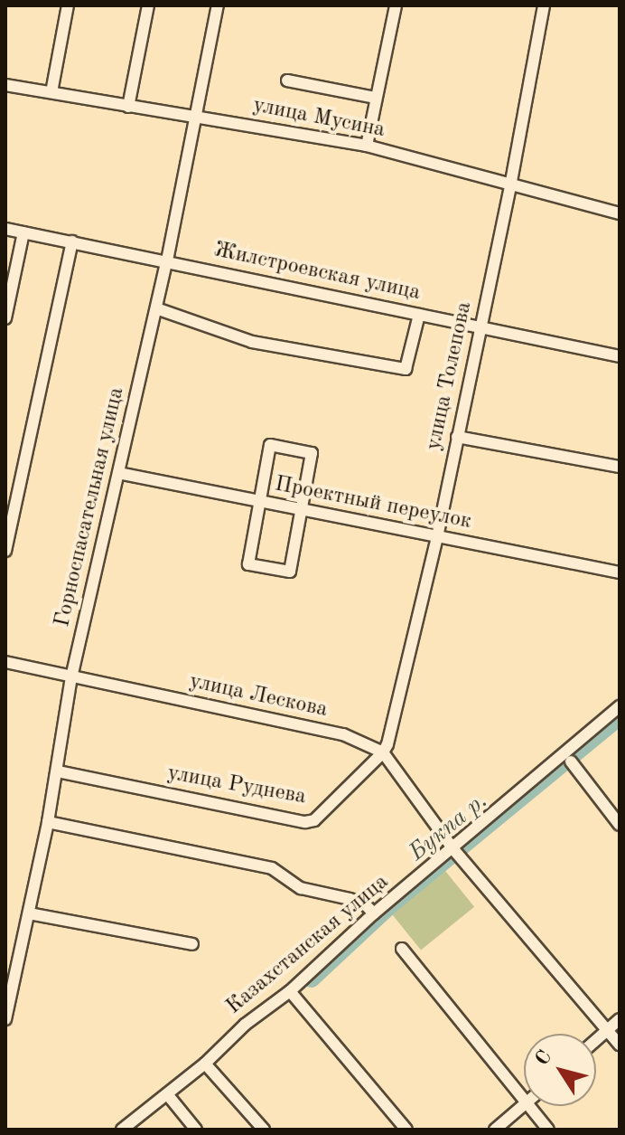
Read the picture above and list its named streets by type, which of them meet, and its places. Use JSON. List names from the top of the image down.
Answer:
{
  "streets": {
    "street": [
      "улица Мусина",
      "Жилстроевская улица",
      "улица Толепова",
      "Проектный переулок",
      "Горноспасательная улица",
      "улица Лескова",
      "улица Руднева",
      "Казахстанская улица"
    ]
  },
  "crossings": [
    ["улица Мусина", "улица Толепова"],
    ["улица Мусина", "Горноспасательная улица"],
    ["Жилстроевская улица", "улица Толепова"],
    ["Жилстроевская улица", "Горноспасательная улица"],
    ["улица Толепова", "Проектный переулок"],
    ["улица Толепова", "улица Лескова"],
    ["улица Толепова", "улица Руднева"],
    ["Проектный переулок", "Горноспасательная улица"],
    ["Горноспасательная улица", "улица Лескова"],
    ["Горноспасательная улица", "улица Руднева"],
    ["улица Лескова", "улица Руднева"],
    ["улица Лескова", "Казахстанская улица"]
  ],
  "water": ["Букпа р."],
  "north": "top left"
}
